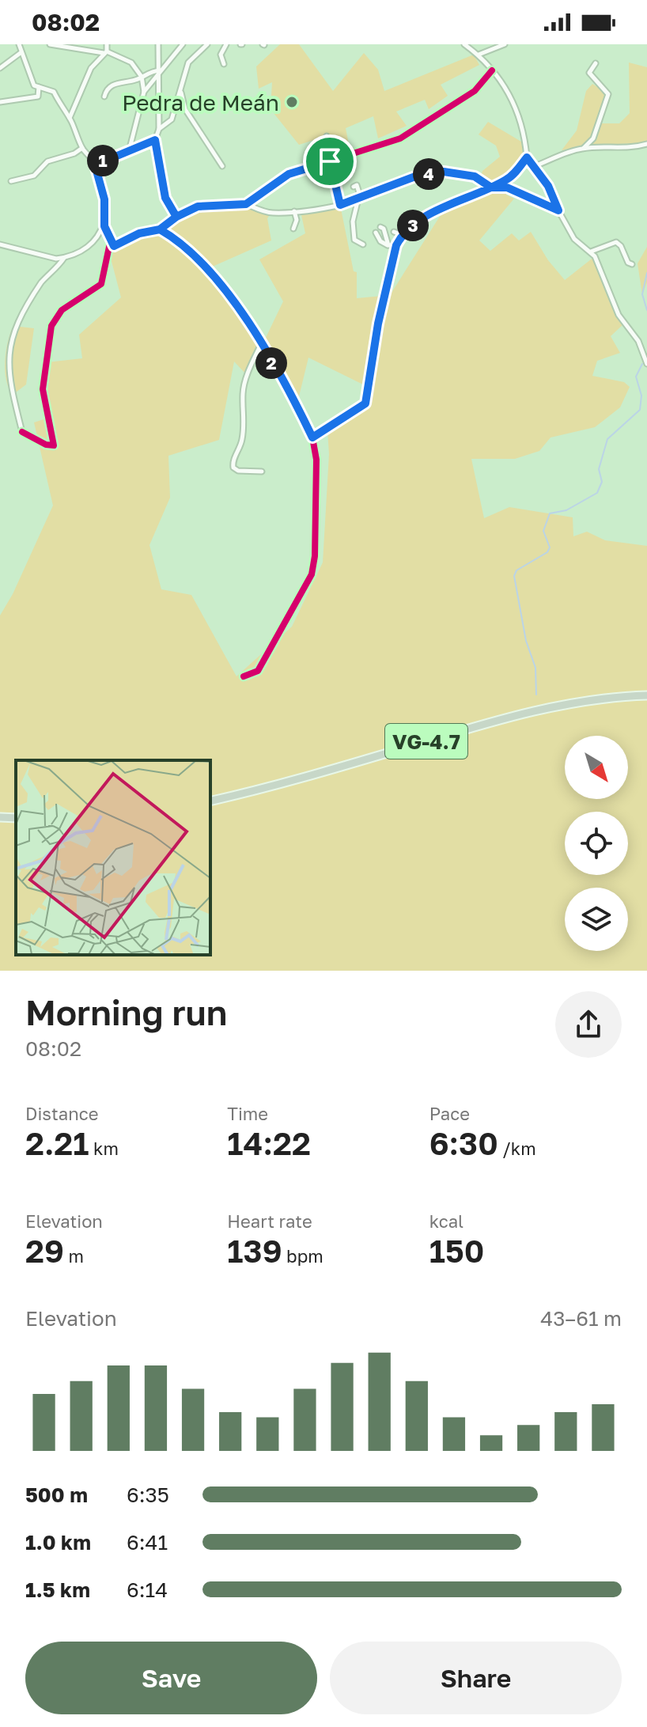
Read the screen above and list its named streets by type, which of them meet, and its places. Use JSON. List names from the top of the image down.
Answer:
{
  "streets": {
    "highway": ["VG-4.7"]
  },
  "places": ["Pedra de Meán"],
  "north": "bottom right",
  "page": {
    "status": "08:02",
    "pins": [
      "1",
      "4",
      "3",
      "2"
    ],
    "heading": ["Morning run", "08:02"],
    "stats": [
      ["Distance", "2.21 km"],
      ["Time", "14:22"],
      ["Pace", "6:30 /km"],
      ["Elevation", "29 m"],
      ["Heart rate", "139 bpm"],
      ["kcal", "150"]
    ],
    "chart": ["Elevation", "43–61 m"],
    "list": [
      {
        "name": "500 m",
        "note": "6:35"
      },
      {
        "name": "1.0 km",
        "note": "6:41"
      },
      {
        "name": "1.5 km",
        "note": "6:14"
      }
    ],
    "buttons": ["Save", "Share"]
  }
}
